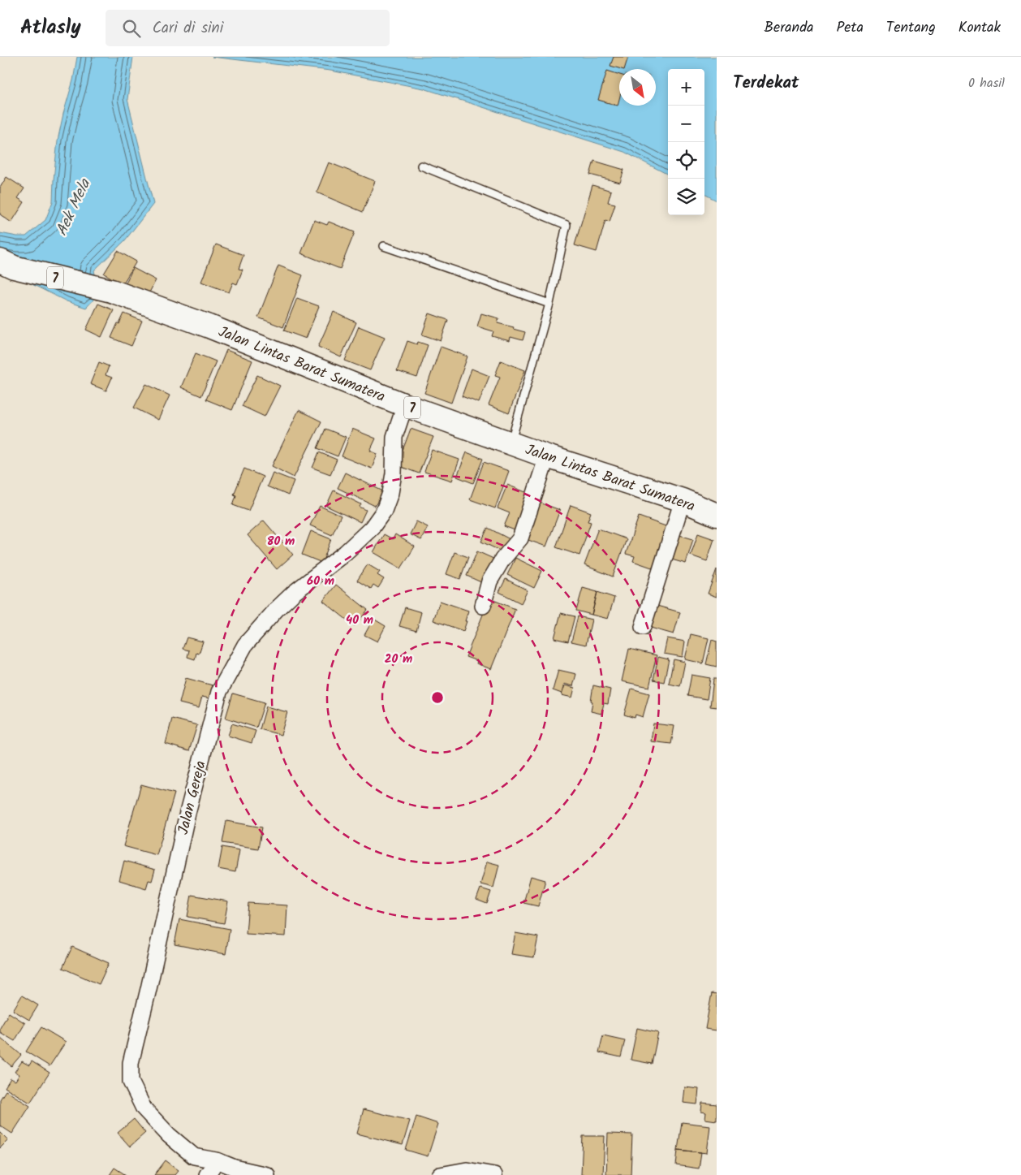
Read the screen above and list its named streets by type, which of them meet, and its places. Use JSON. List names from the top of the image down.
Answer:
{
  "streets": {
    "highway": ["7", "Jalan Lintas Barat Sumatera"],
    "street": ["Jalan Gereja"]
  },
  "crossings": [
    ["Jalan Lintas Barat Sumatera", "Jalan Gereja"]
  ],
  "water": ["Aek Mela"],
  "north": "bottom right",
  "page": {
    "header": "Atlasly",
    "search": "Cari di sini",
    "nav": [
      "Beranda",
      "Peta",
      "Tentang",
      "Kontak"
    ],
    "heading": ["Terdekat", "0 hasil"],
    "map_buttons": ["+", "−"]
  },
  "rings": [
    "80 m",
    "60 m",
    "40 m",
    "20 m"
  ]
}
